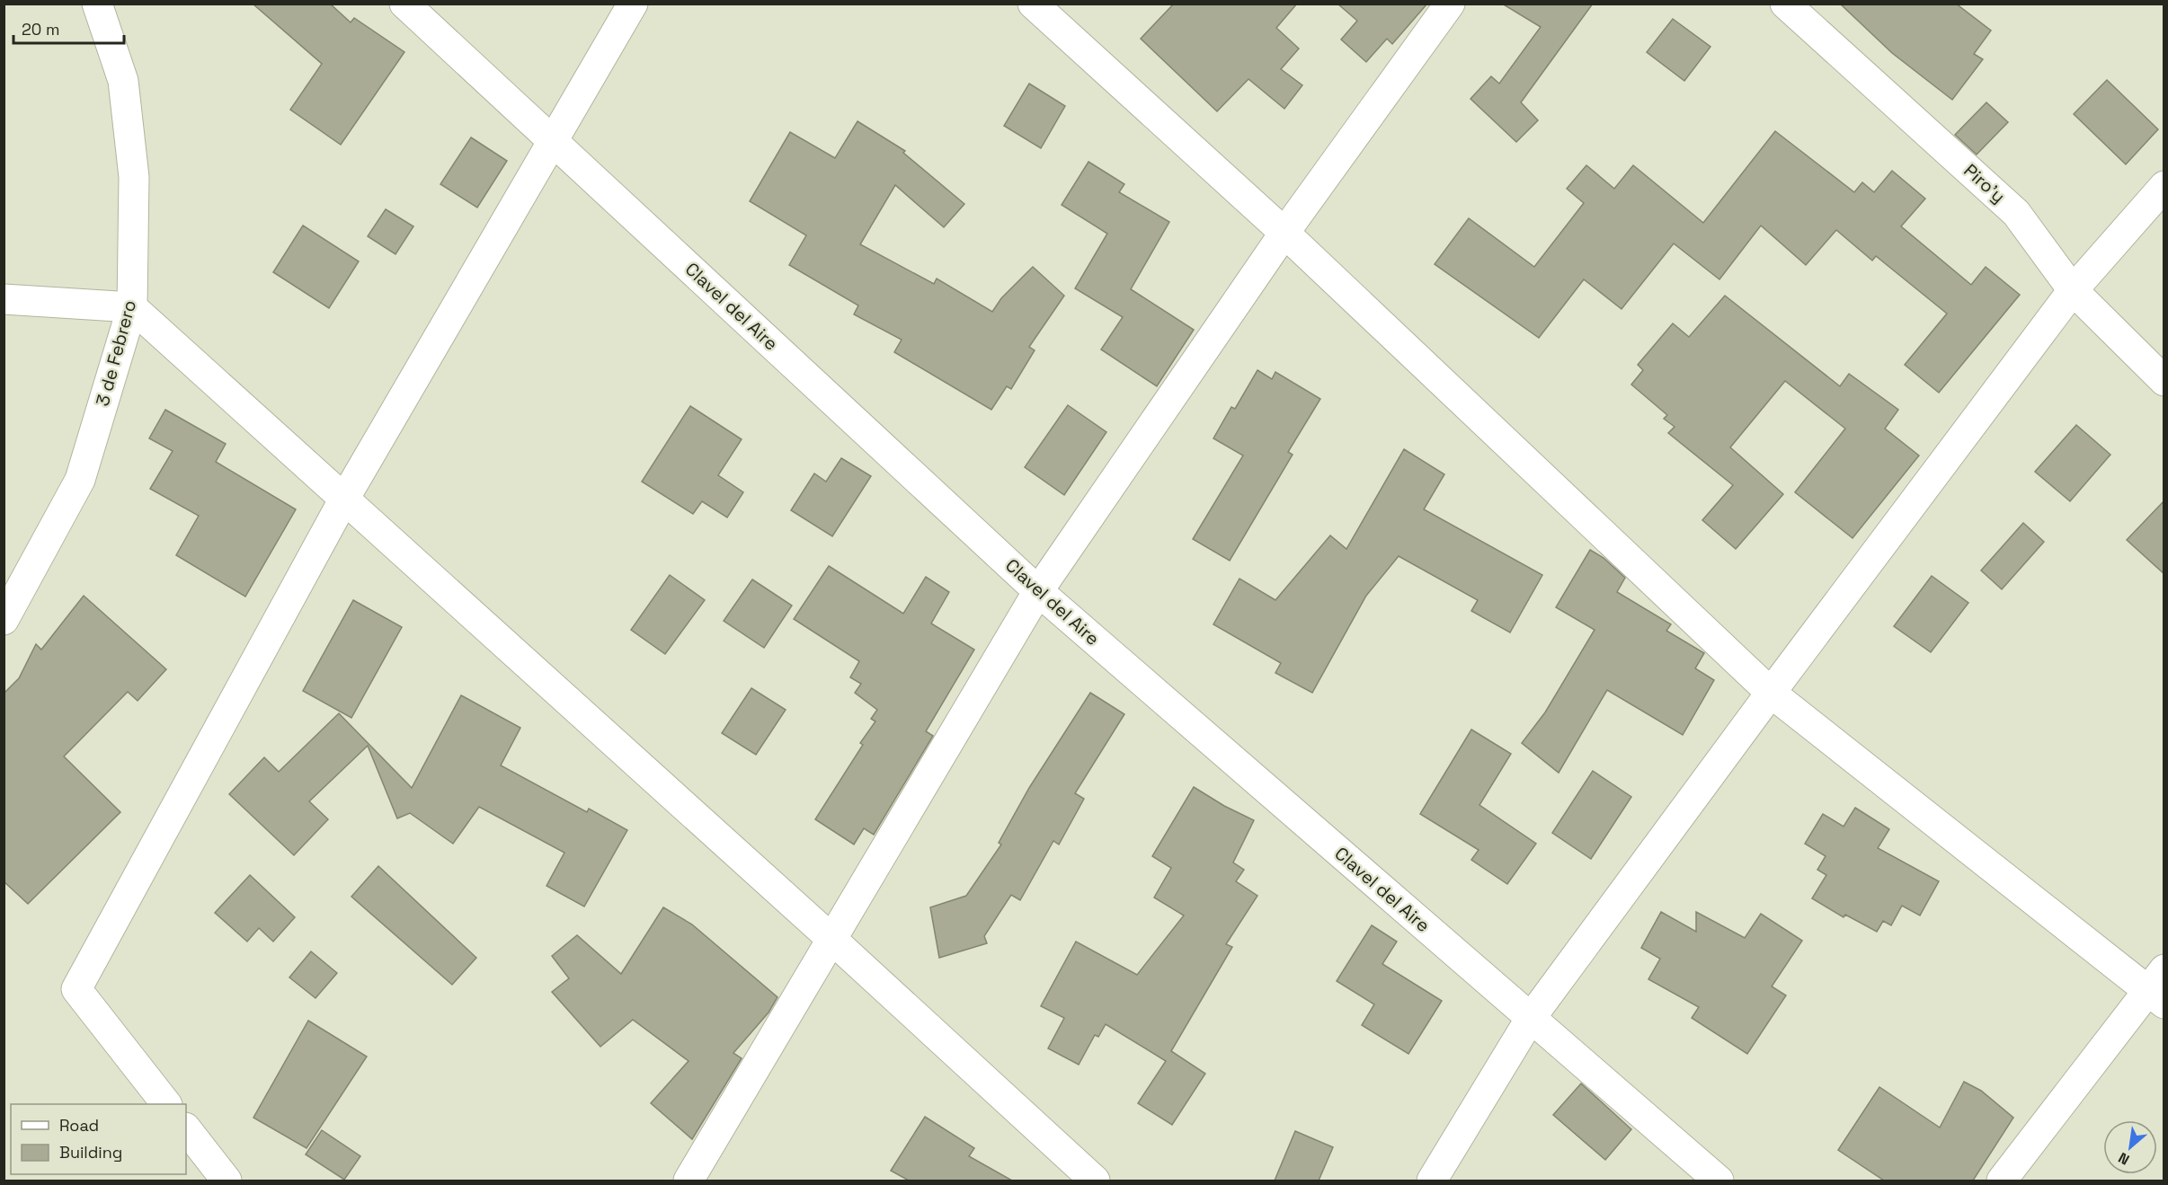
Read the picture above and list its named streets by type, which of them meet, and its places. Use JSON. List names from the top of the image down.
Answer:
{
  "streets": {
    "street": ["Piro'y", "Clavel del Aire", "3 de Febrero"]
  },
  "legend": ["Road", "Building"],
  "scale_bar": "20 m",
  "north": "bottom left"
}
